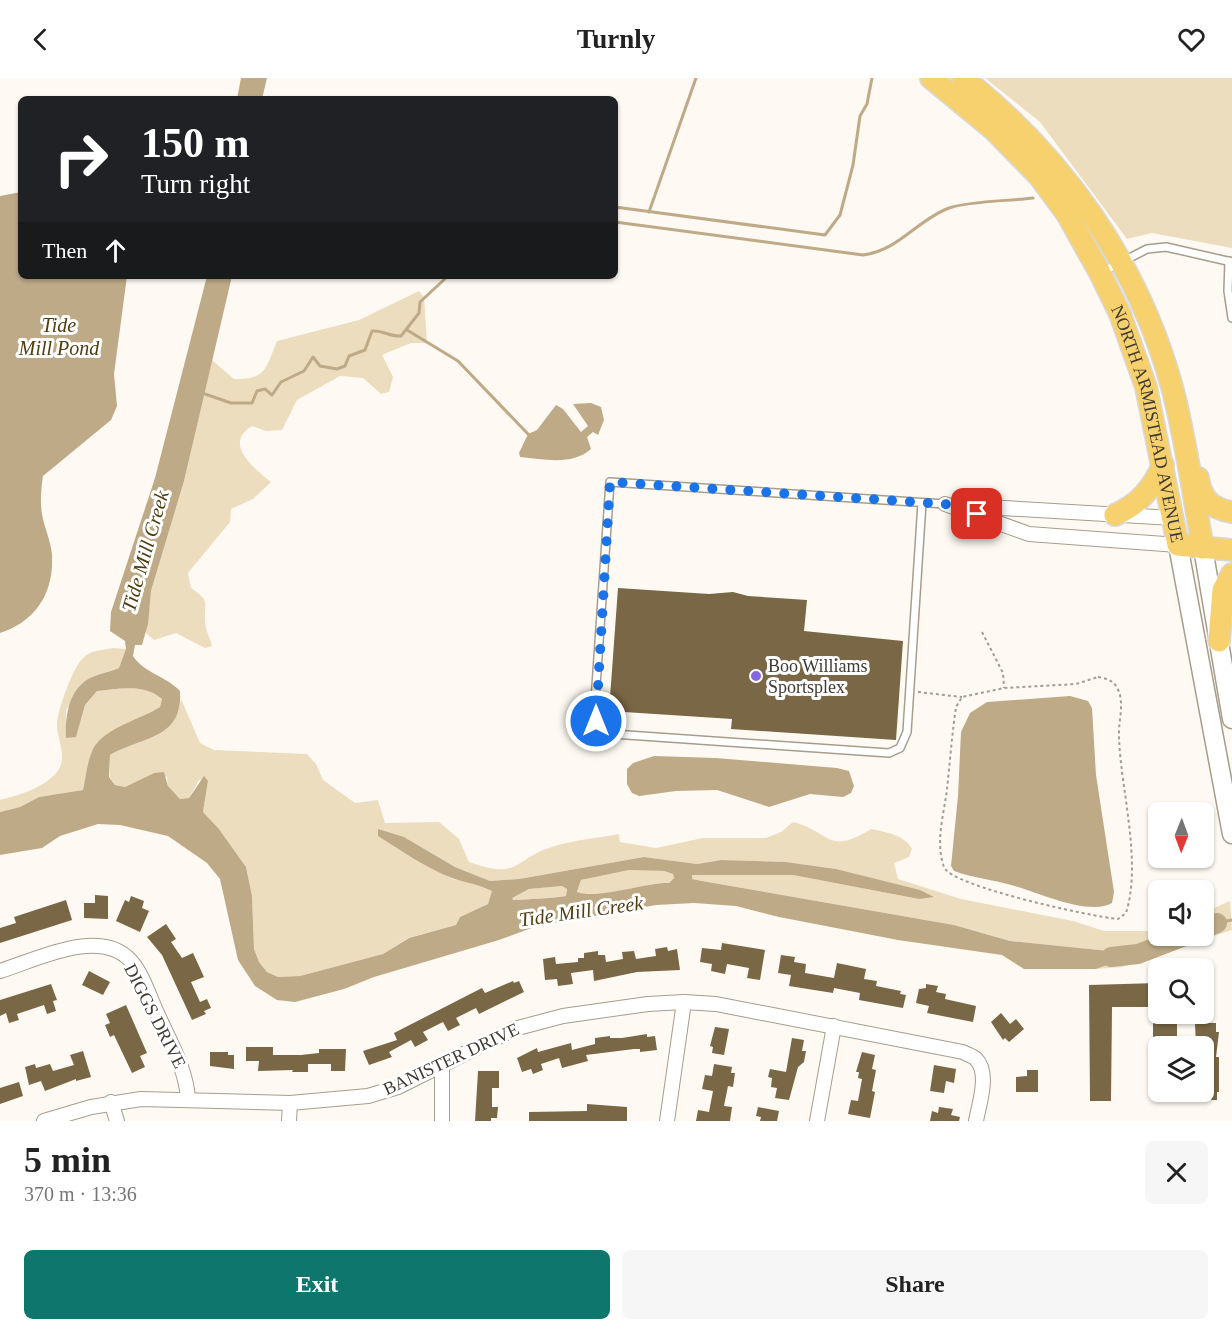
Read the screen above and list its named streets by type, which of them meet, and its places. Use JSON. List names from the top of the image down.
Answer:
{
  "streets": {
    "main road": ["NORTH ARMISTEAD AVENUE"],
    "street": ["DIGGS DRIVE", "BANISTER DRIVE"]
  },
  "crossings": [
    ["DIGGS DRIVE", "BANISTER DRIVE"]
  ],
  "water": ["Tide Mill Pond", "Tide Mill Creek"],
  "places": ["Boo Williams Sportsplex"],
  "north": "bottom",
  "page": {
    "header": "Turnly",
    "turn": ["150 m", "Turn right"],
    "then": "Then",
    "heading": ["5 min", "370 m · 13:36"],
    "buttons": ["Exit", "Share"]
  }
}
